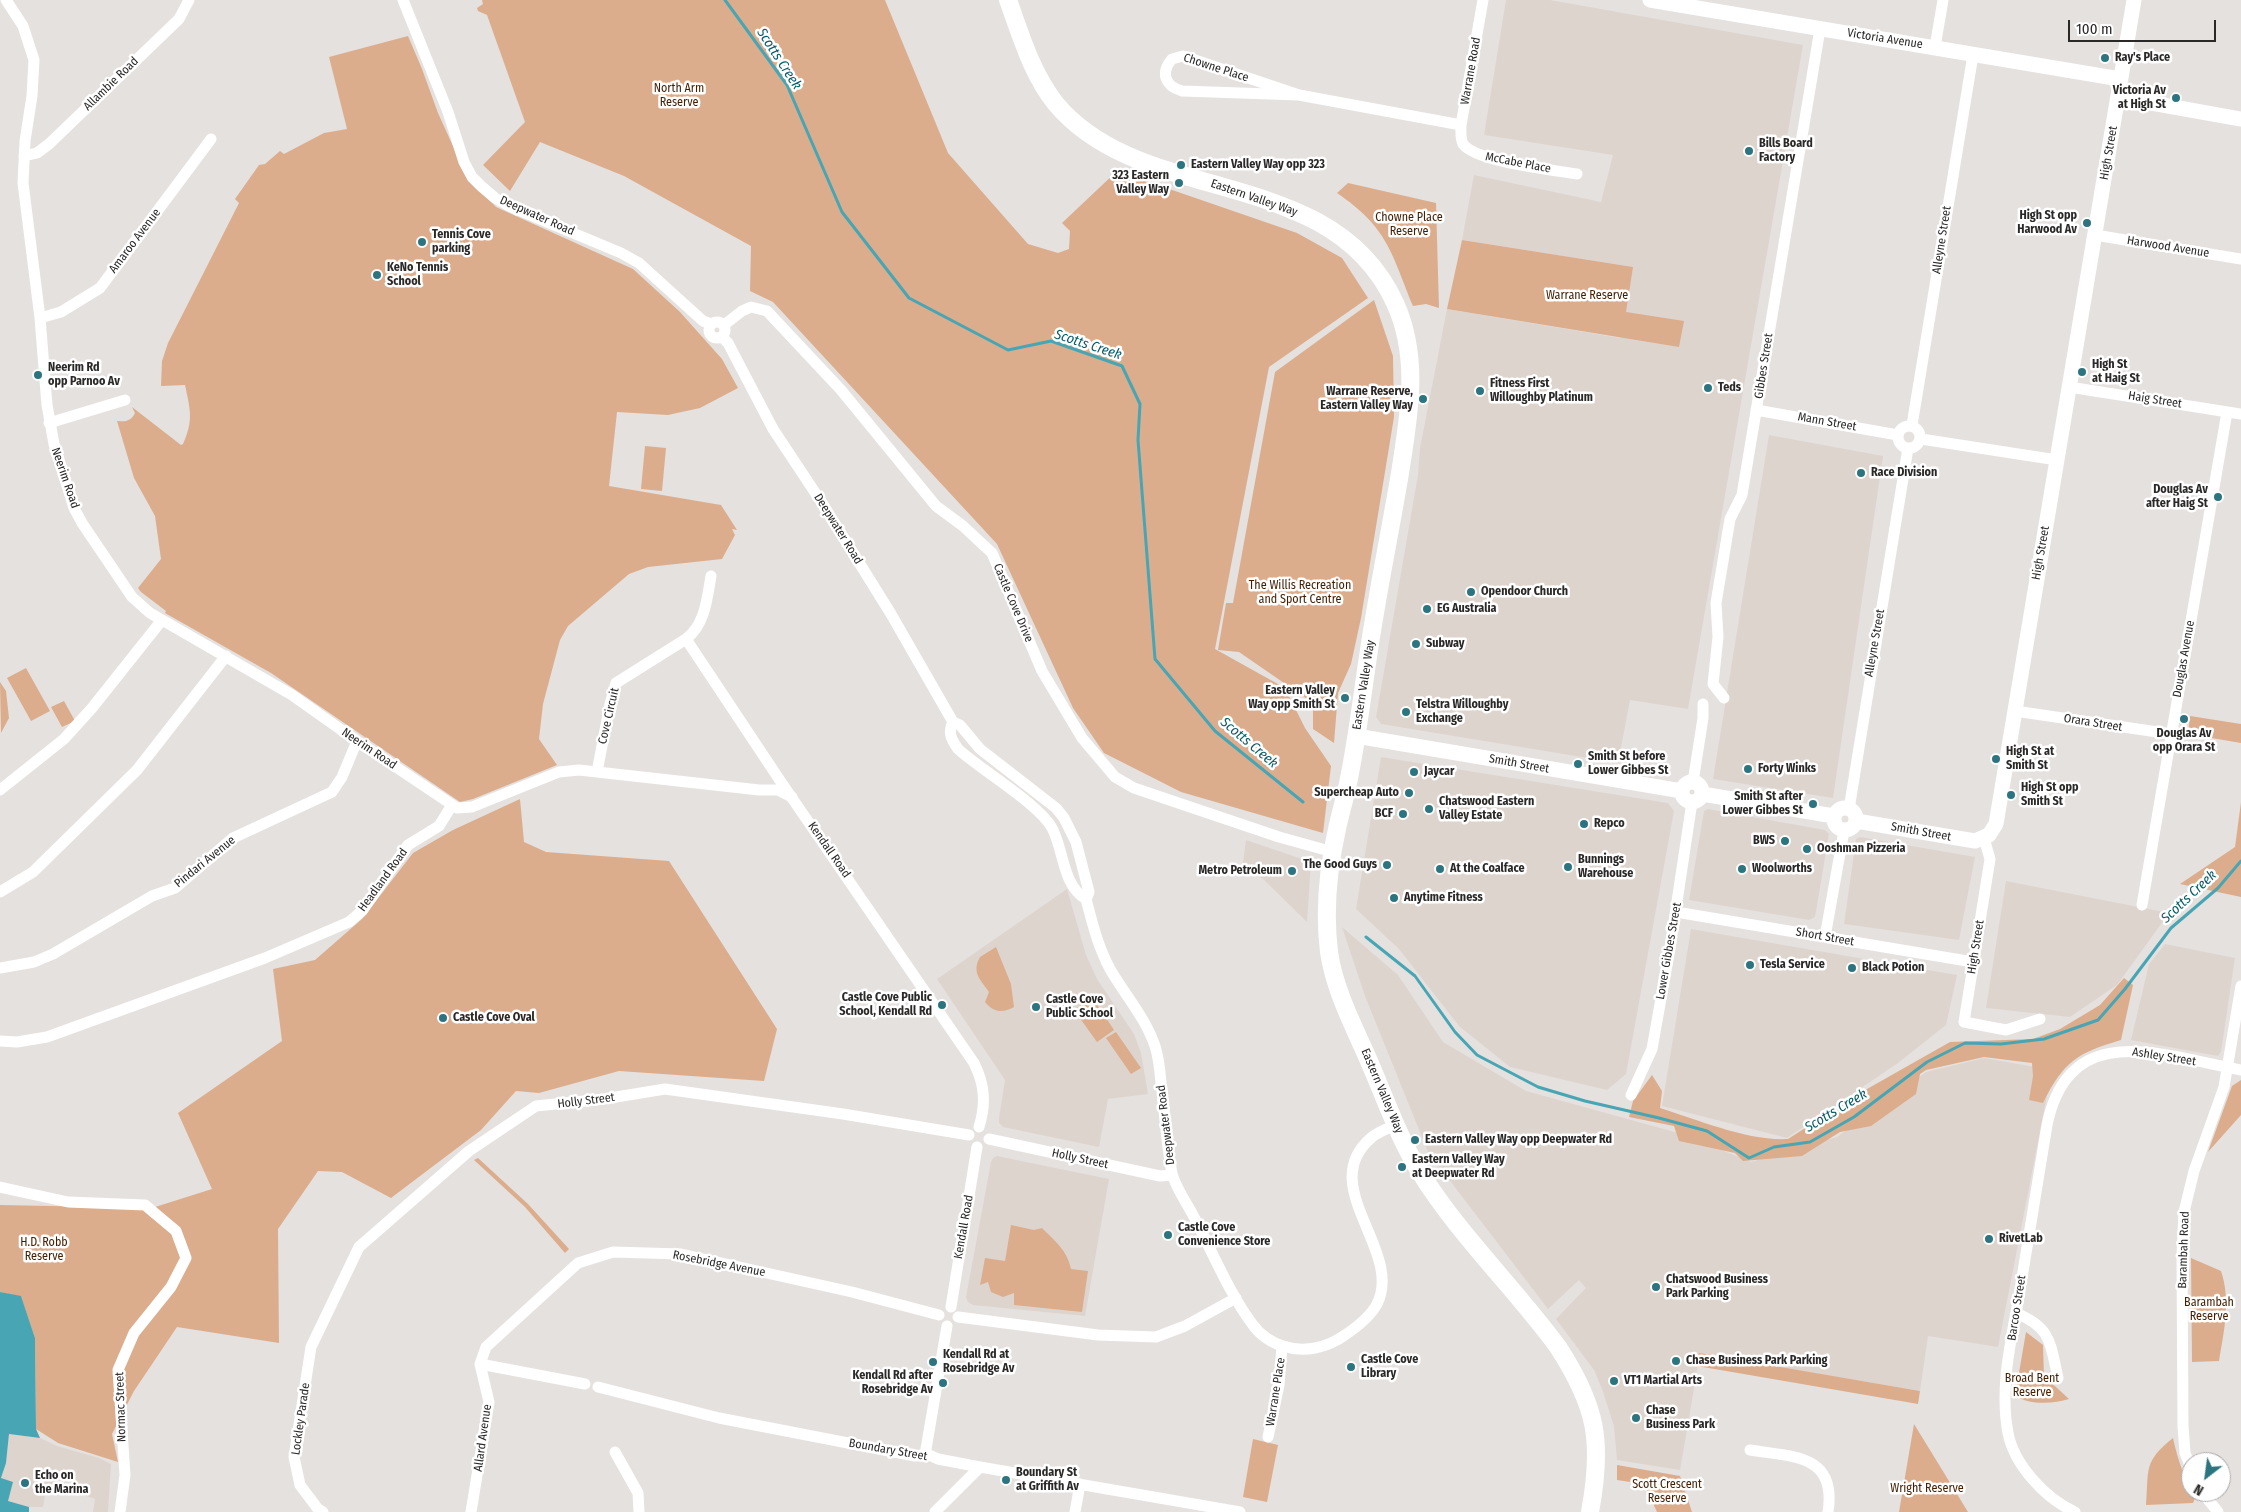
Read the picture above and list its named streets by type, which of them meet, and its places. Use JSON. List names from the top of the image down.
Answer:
{
  "streets": {
    "main road": ["Eastern Valley Way"],
    "street": [
      "Victoria Avenue",
      "Chowne Place",
      "Warrane Road",
      "Allambie Road",
      "High Street",
      "McCabe Place",
      "Deepwater Road",
      "Alleyne Street",
      "Amaroo Avenue",
      "Harwood Avenue",
      "Gibbes Street",
      "Haig Street",
      "Mann Street",
      "Neerim Road",
      "Castle Cove Drive",
      "Douglas Avenue",
      "Cove Circuit",
      "Orara Street",
      "Smith Street",
      "Kendall Road",
      "Pindari Avenue",
      "Headland Road",
      "Short Street",
      "Lower Gibbes Street",
      "Ashley Street",
      "Holly Street",
      "Barambah Road",
      "Rosebridge Avenue",
      "Barcoo Street",
      "Warrane Place",
      "Normac Street",
      "Lockley Parade",
      "Allard Avenue",
      "Boundary Street"
    ]
  },
  "crossings": [
    ["Victoria Avenue", "High Street"],
    ["Victoria Avenue", "Alleyne Street"],
    ["Victoria Avenue", "Gibbes Street"],
    ["Chowne Place", "Warrane Road"],
    ["Warrane Road", "McCabe Place"],
    ["Allambie Road", "Neerim Road"],
    ["High Street", "Harwood Avenue"],
    ["High Street", "Haig Street"],
    ["High Street", "Orara Street"],
    ["High Street", "Smith Street"],
    ["High Street", "Short Street"],
    ["Eastern Valley Way", "Deepwater Road"],
    ["Eastern Valley Way", "Castle Cove Drive"],
    ["Eastern Valley Way", "Smith Street"],
    ["Deepwater Road", "Castle Cove Drive"],
    ["Deepwater Road", "Holly Street"],
    ["Deepwater Road", "Warrane Place"],
    ["Alleyne Street", "Mann Street"],
    ["Alleyne Street", "Smith Street"],
    ["Amaroo Avenue", "Neerim Road"],
    ["Gibbes Street", "Mann Street"],
    ["Haig Street", "Douglas Avenue"],
    ["Neerim Road", "Pindari Avenue"],
    ["Neerim Road", "Headland Road"],
    ["Douglas Avenue", "Orara Street"],
    ["Cove Circuit", "Kendall Road"],
    ["Smith Street", "Lower Gibbes Street"],
    ["Kendall Road", "Holly Street"],
    ["Kendall Road", "Rosebridge Avenue"],
    ["Short Street", "Lower Gibbes Street"],
    ["Ashley Street", "Barambah Road"],
    ["Ashley Street", "Barcoo Street"],
    ["Holly Street", "Lockley Parade"],
    ["Rosebridge Avenue", "Allard Avenue"]
  ],
  "water": ["Scotts Creek"],
  "parks": [
    "North Arm Reserve",
    "Chowne Place Reserve",
    "Warrane Reserve",
    "The Willis Recreation and Sport Centre",
    "H.D. Robb Reserve",
    "Barambah Reserve",
    "Broad Bent Reserve",
    "Scott Crescent Reserve",
    "Wright Reserve"
  ],
  "places": [
    "Ray's Place",
    "Victoria Av at High St",
    "Bills Board Factory",
    "Eastern Valley Way opp 323",
    "323 Eastern Valley Way",
    "High St opp Harwood Av",
    "Tennis Cove parking",
    "KeNo Tennis School",
    "High St at Haig St",
    "Neerim Rd opp Parnoo Av",
    "Teds",
    "Fitness First Willoughby Platinum",
    "Warrane Reserve, Eastern Valley Way",
    "Race Division",
    "Douglas Av after Haig St",
    "Opendoor Church",
    "EG Australia",
    "Subway",
    "Eastern Valley Way opp Smith St",
    "Telstra Willoughby Exchange",
    "Douglas Av opp Orara St",
    "High St at Smith St",
    "Smith St before Lower Gibbes St",
    "Forty Winks",
    "Jaycar",
    "Supercheap Auto",
    "High St opp Smith St",
    "Smith St after Lower Gibbes St",
    "Chatswood Eastern Valley Estate",
    "BCF",
    "Repco",
    "BWS",
    "Ooshman Pizzeria",
    "The Good Guys",
    "Bunnings Warehouse",
    "At the Coalface",
    "Woolworths",
    "Metro Petroleum",
    "Anytime Fitness",
    "Tesla Service",
    "Black Potion",
    "Castle Cove Public School, Kendall Rd",
    "Castle Cove Public School",
    "Castle Cove Oval",
    "Eastern Valley Way opp Deepwater Rd",
    "Eastern Valley Way at Deepwater Rd",
    "Castle Cove Convenience Store",
    "RivetLab",
    "Chatswood Business Park Parking",
    "Chase Business Park Parking",
    "Kendall Rd at Rosebridge Av",
    "Castle Cove Library",
    "VT1 Martial Arts",
    "Kendall Rd after Rosebridge Av",
    "Chase Business Park",
    "Boundary St at Griffith Av",
    "Echo on the Marina"
  ],
  "scale_bar": "100 m",
  "north": "bottom left"
}
